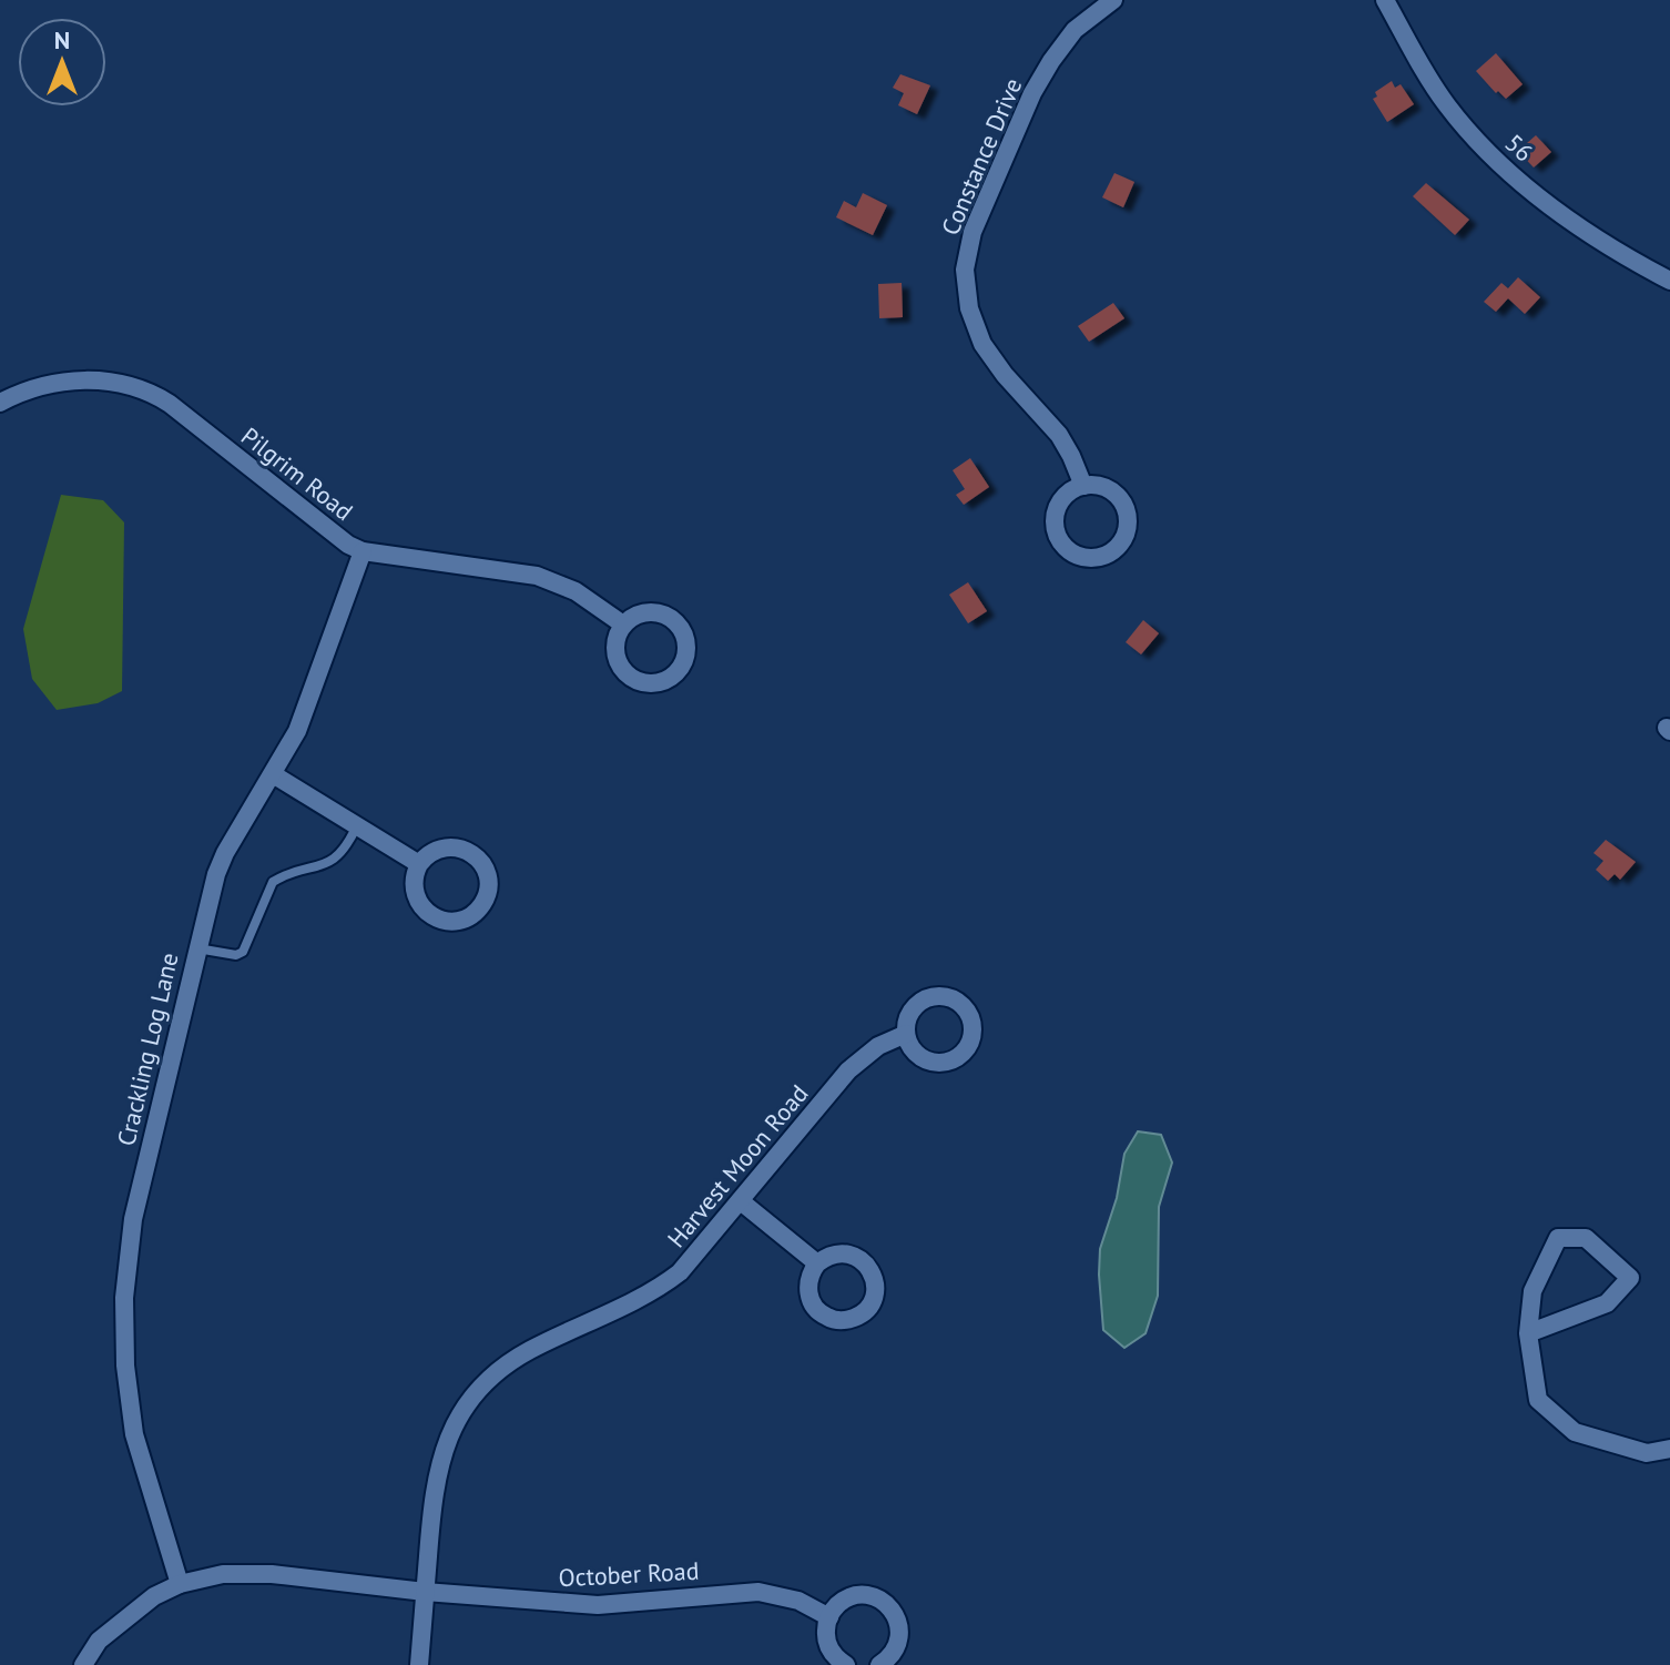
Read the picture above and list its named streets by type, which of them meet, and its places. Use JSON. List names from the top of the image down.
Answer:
{
  "streets": {
    "street": [
      "56",
      "Constance Drive",
      "Pilgrim Road",
      "Crackling Log Lane",
      "Harvest Moon Road",
      "October Road"
    ]
  },
  "crossings": [
    ["Pilgrim Road", "Crackling Log Lane"],
    ["Crackling Log Lane", "October Road"],
    ["Harvest Moon Road", "October Road"]
  ],
  "north": "top"
}
